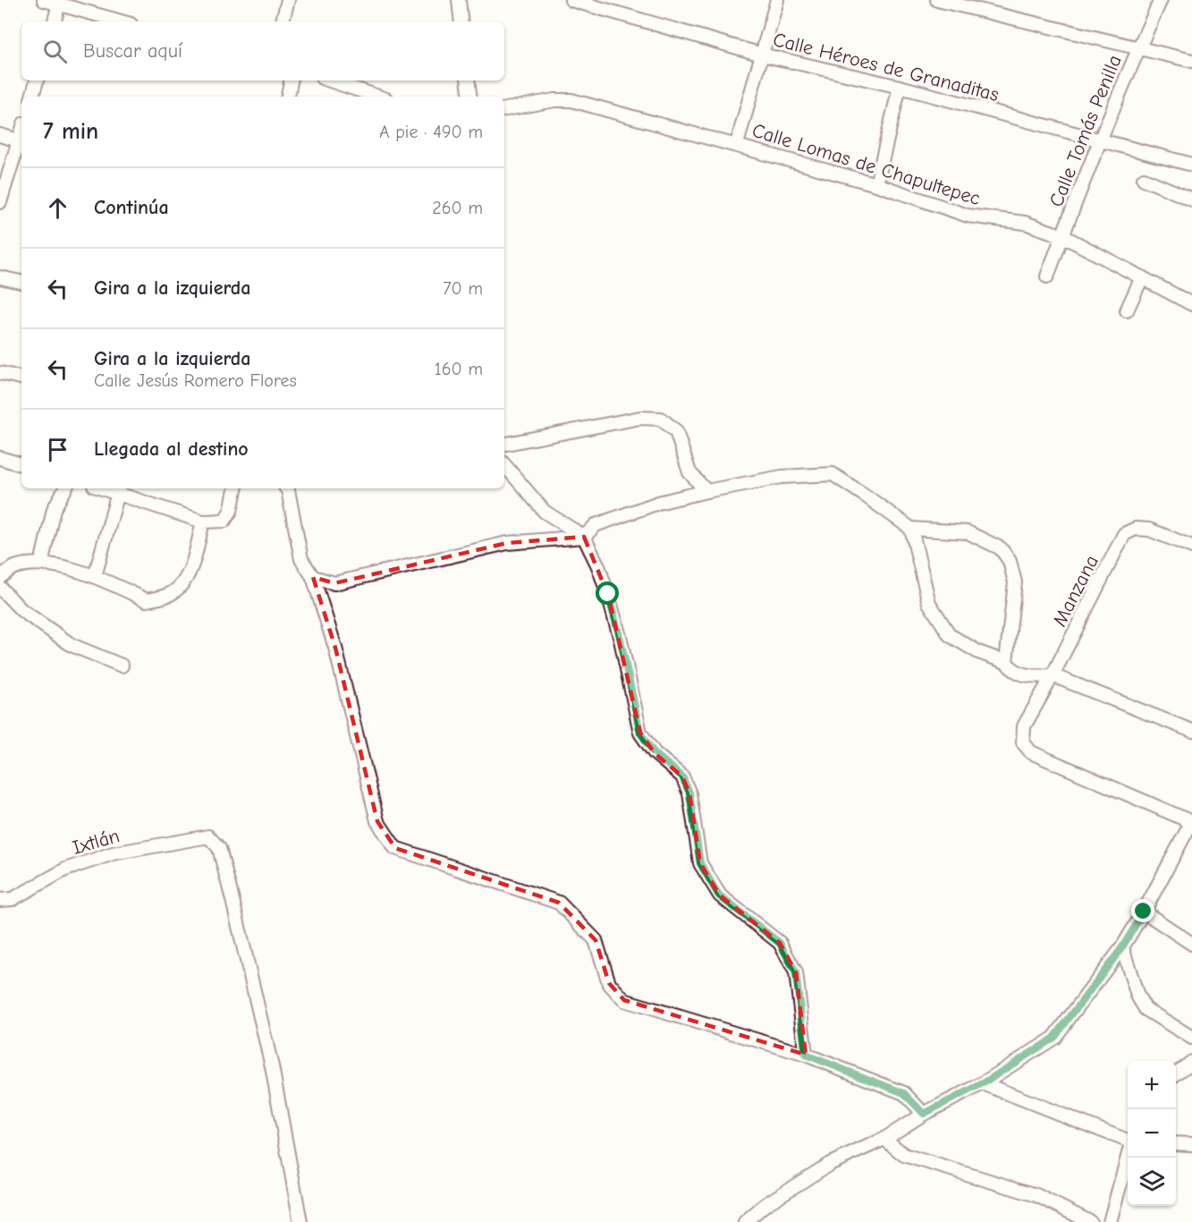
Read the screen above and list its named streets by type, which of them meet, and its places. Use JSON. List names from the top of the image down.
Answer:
{
  "streets": {
    "street": [
      "Calle Héroes de Granaditas",
      "Calle Tomás Penilla",
      "Calle Lomas de Chapultepec",
      "Manzana",
      "Ixtlán"
    ]
  },
  "crossings": [
    ["Calle Héroes de Granaditas", "Calle Tomás Penilla"],
    ["Calle Tomás Penilla", "Calle Lomas de Chapultepec"]
  ],
  "page": {
    "search": "Buscar aquí",
    "heading": ["7 min", "A pie · 490 m"],
    "list": [
      ["Continúa", "260 m"],
      ["Gira a la izquierda", "70 m"],
      ["Gira a la izquierda", "Calle Jesús Romero Flores", "160 m"],
      "Llegada al destino"
    ],
    "map_buttons": ["+", "−"]
  }
}
